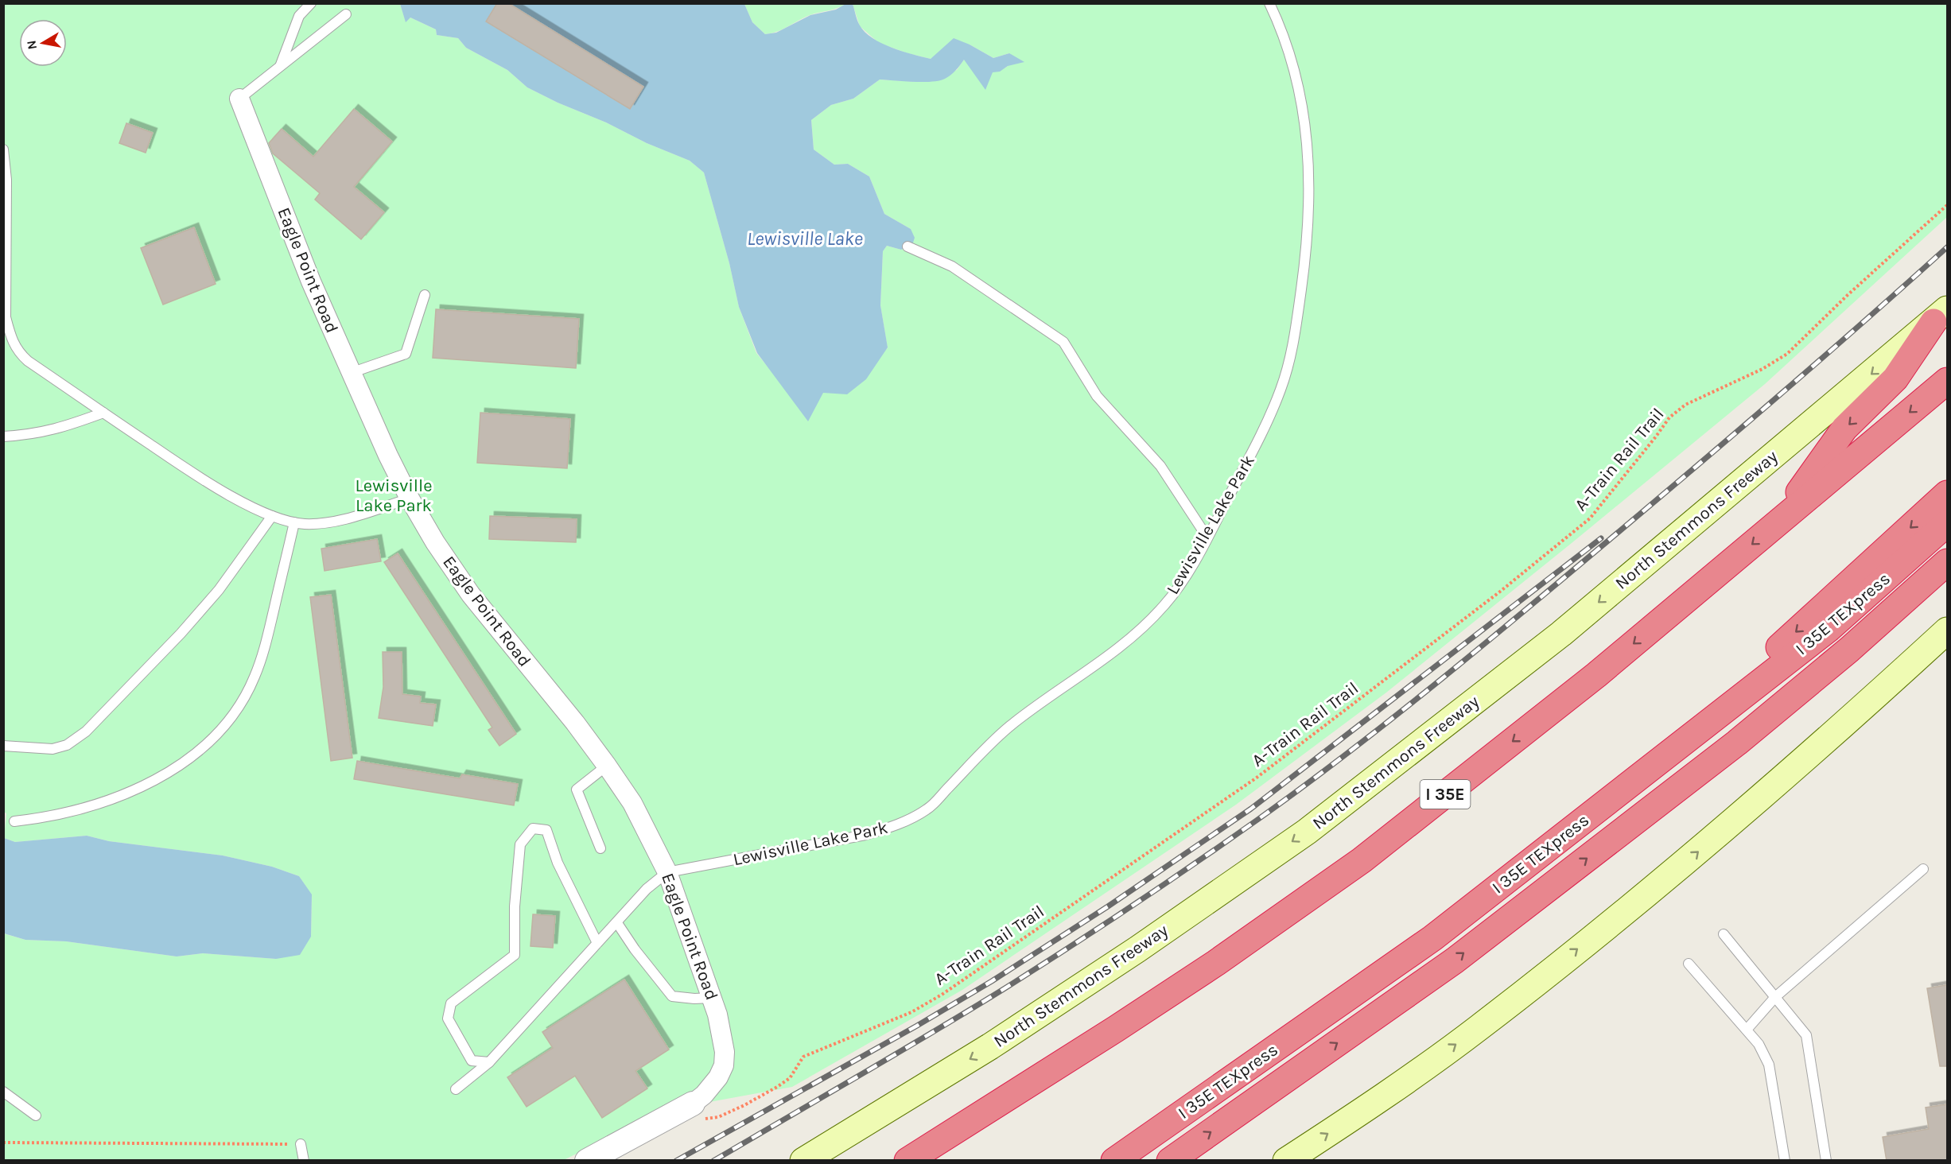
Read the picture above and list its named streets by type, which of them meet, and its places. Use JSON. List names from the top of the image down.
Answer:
{
  "streets": {
    "highway": ["I 35E TEXpress", "I 35E"],
    "main road": ["North Stemmons Freeway"],
    "street": ["Eagle Point Road"],
    "lane": ["Lewisville Lake Park"],
    "path": ["A-Train Rail Trail"]
  },
  "crossings": [
    ["Eagle Point Road", "A-Train Rail Trail"],
    ["Eagle Point Road", "Lewisville Lake Park"]
  ],
  "one_way": ["North Stemmons Freeway"],
  "water": ["Lewisville Lake"],
  "parks": ["Lewisville Lake Park"],
  "north": "left"
}
